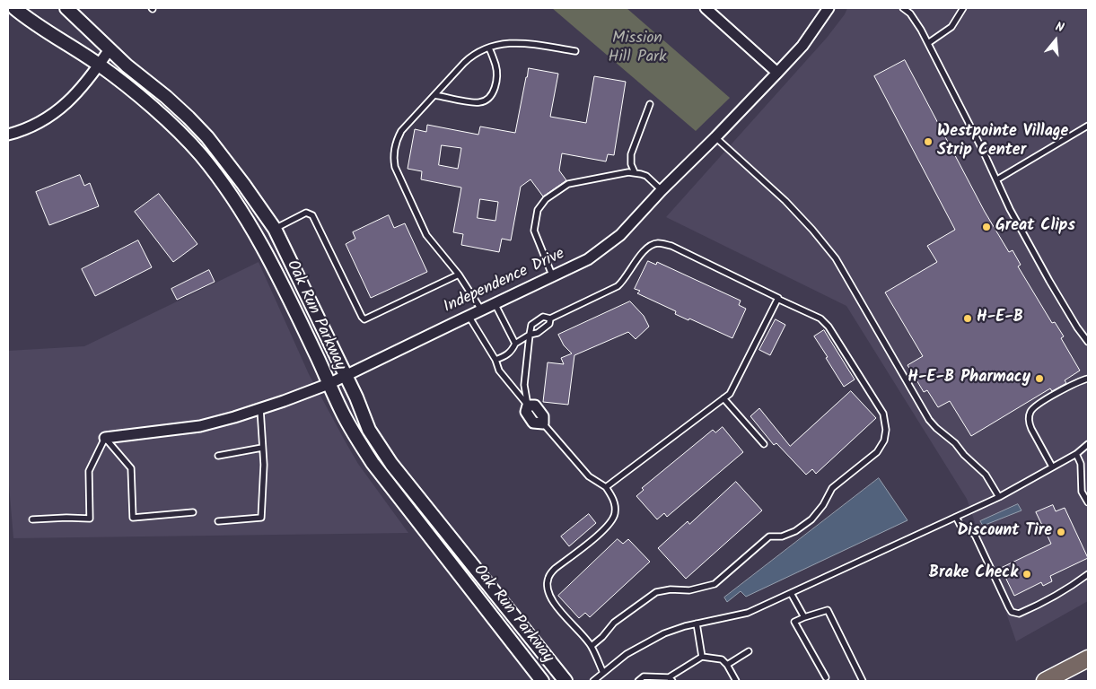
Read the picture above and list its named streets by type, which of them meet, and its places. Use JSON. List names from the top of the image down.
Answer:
{
  "streets": {
    "street": ["Independence Drive", "Oak Run Parkway"]
  },
  "crossings": [
    ["Independence Drive", "Oak Run Parkway"]
  ],
  "parks": ["Mission Hill Park"],
  "places": [
    "Westpointe Village Strip Center",
    "Great Clips",
    "H-E-B",
    "H-E-B Pharmacy",
    "Discount Tire",
    "Brake Check"
  ],
  "north": "top"
}
